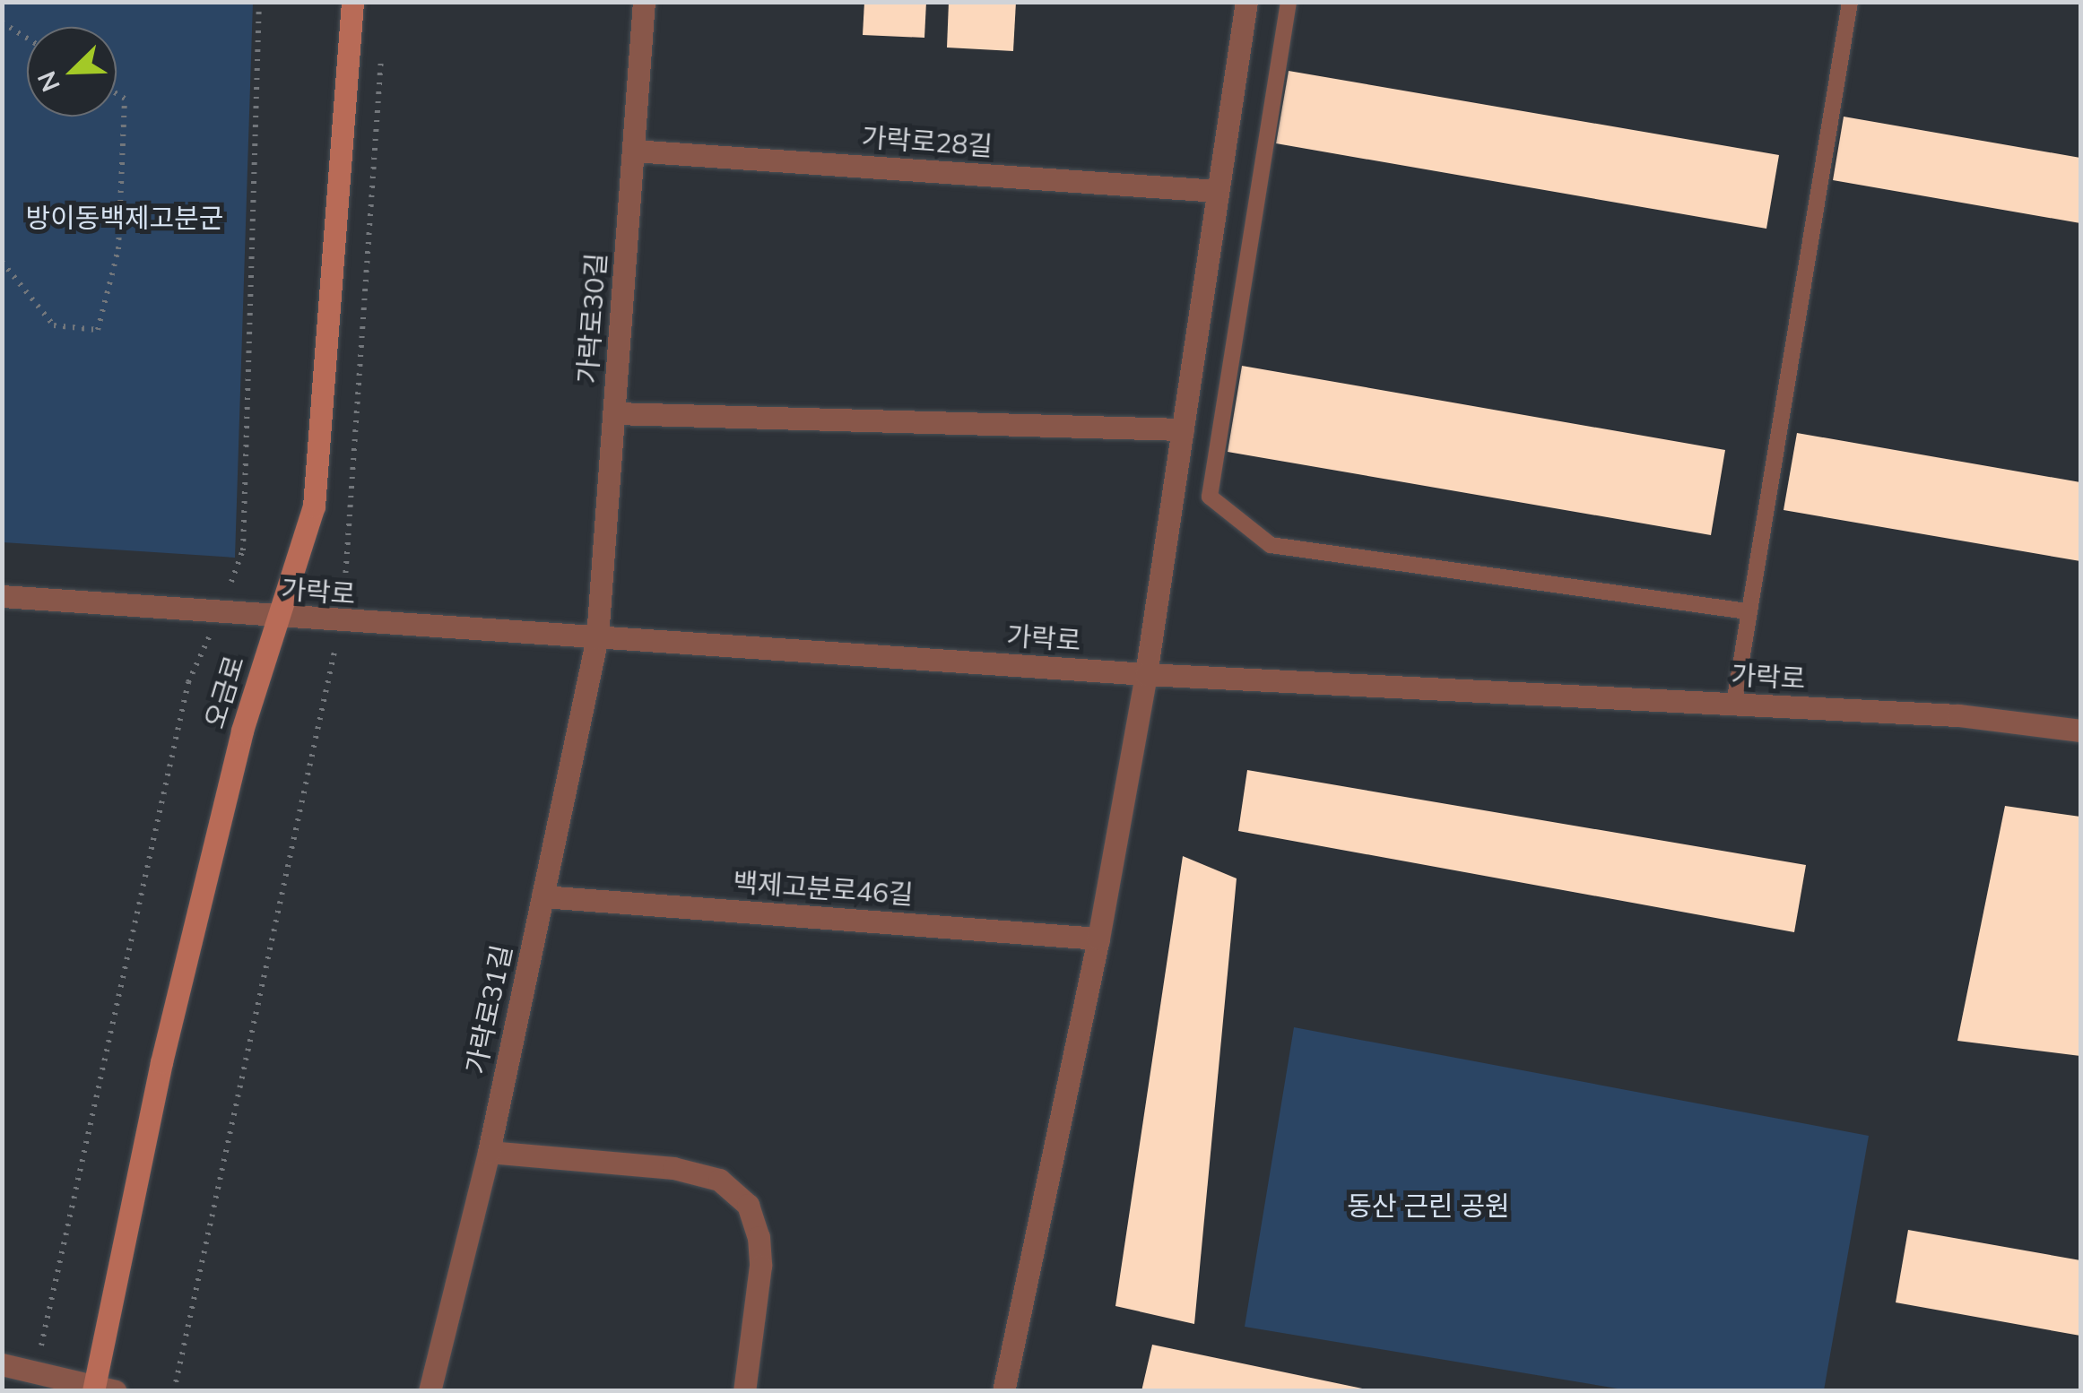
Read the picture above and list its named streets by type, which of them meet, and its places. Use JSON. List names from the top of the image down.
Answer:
{
  "streets": {
    "main road": ["오금로"],
    "street": [
      "가락로28길",
      "가락로30길",
      "가락로",
      "백제고분로46길",
      "가락로31길"
    ]
  },
  "crossings": [
    ["가락로28길", "가락로30길"],
    ["가락로30길", "가락로"],
    ["가락로30길", "가락로31길"],
    ["가락로", "오금로"],
    ["가락로", "가락로31길"],
    ["백제고분로46길", "가락로31길"]
  ],
  "parks": ["방이동백제고분군", "동산 근린 공원"],
  "north": "bottom left"
}
